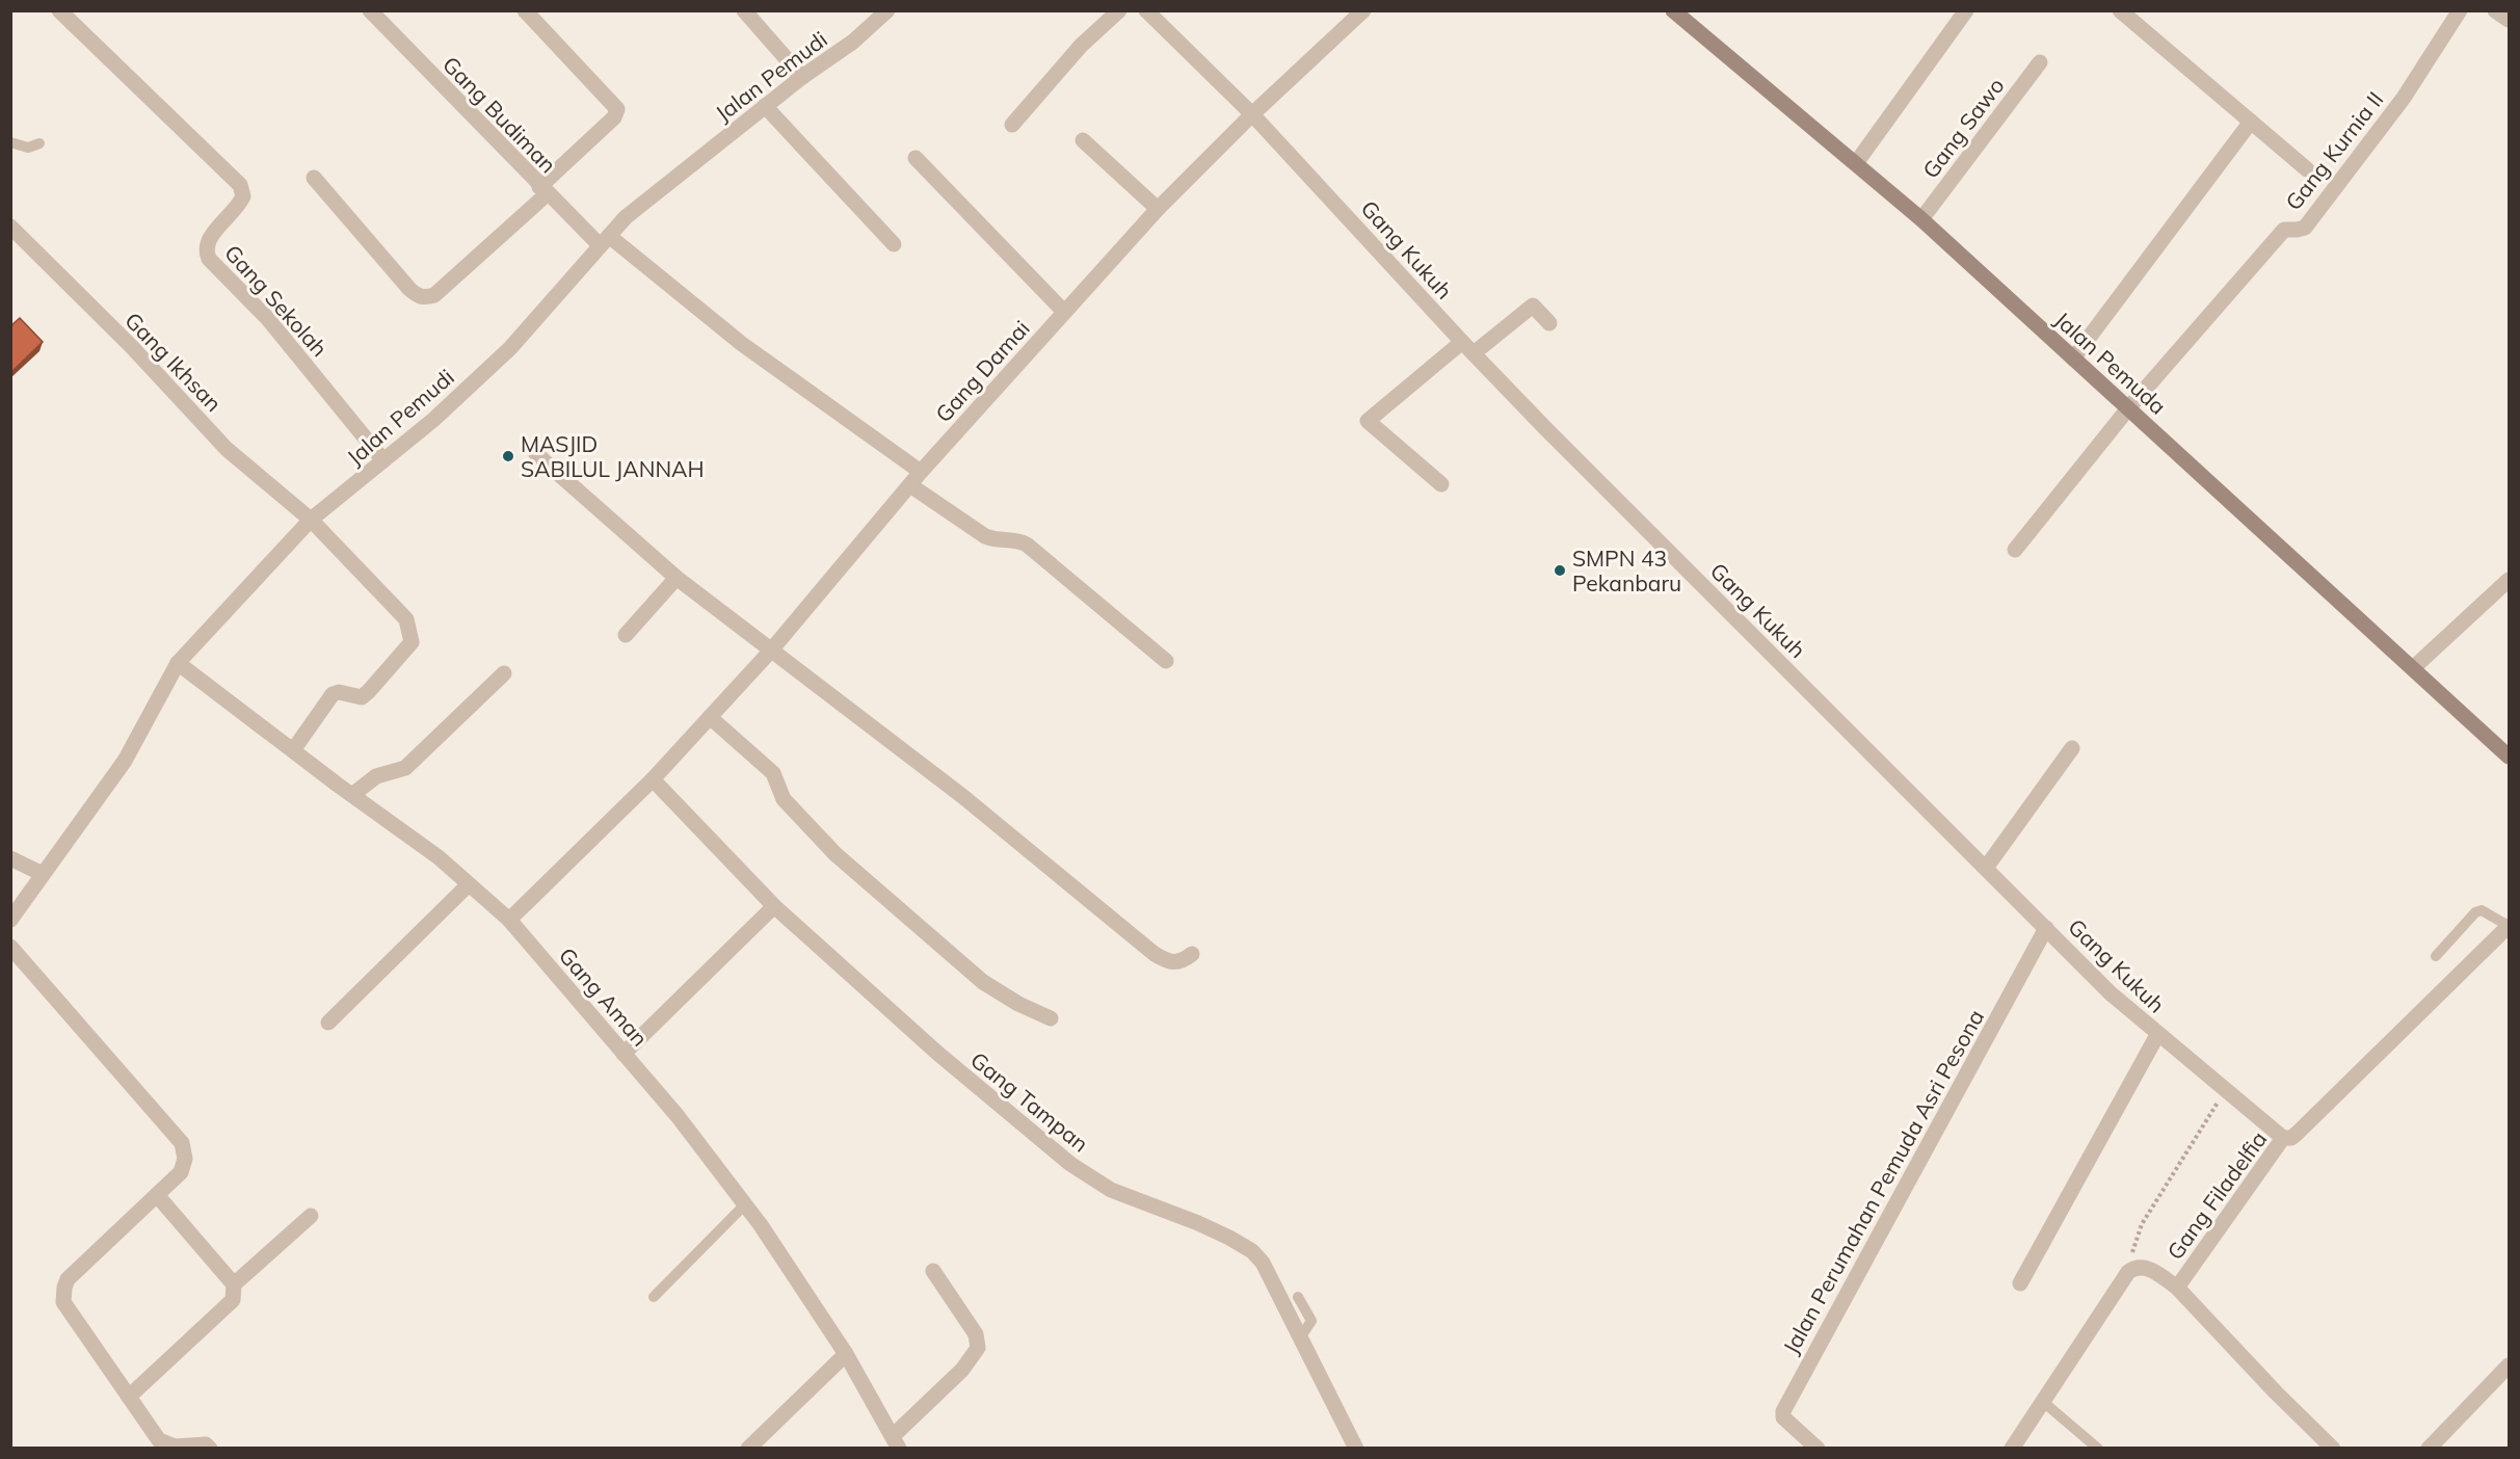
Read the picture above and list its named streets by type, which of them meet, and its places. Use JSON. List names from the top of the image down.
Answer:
{
  "streets": {
    "main road": ["Jalan Pemuda"],
    "street": [
      "Jalan Pemudi",
      "Gang Budiman",
      "Gang Sawo",
      "Gang Kurnia II",
      "Gang Kukuh",
      "Gang Sekolah",
      "Gang Ikhsan",
      "Gang Damai",
      "Gang Aman",
      "Gang Tampan",
      "Jalan Perumahan Pemuda Asri Pesona",
      "Gang Filadelfia"
    ]
  },
  "crossings": [
    ["Jalan Pemudi", "Gang Budiman"],
    ["Jalan Pemudi", "Gang Sekolah"],
    ["Jalan Pemudi", "Gang Ikhsan"],
    ["Jalan Pemudi", "Gang Aman"],
    ["Gang Budiman", "Gang Damai"],
    ["Gang Sawo", "Jalan Pemuda"],
    ["Gang Kurnia II", "Jalan Pemuda"],
    ["Gang Kukuh", "Gang Damai"],
    ["Gang Kukuh", "Jalan Perumahan Pemuda Asri Pesona"],
    ["Gang Kukuh", "Gang Filadelfia"],
    ["Gang Ikhsan", "Gang Aman"],
    ["Gang Damai", "Gang Aman"],
    ["Gang Damai", "Gang Tampan"]
  ],
  "places": ["MASJID SABILUL JANNAH", "SMPN 43 Pekanbaru"]
}
